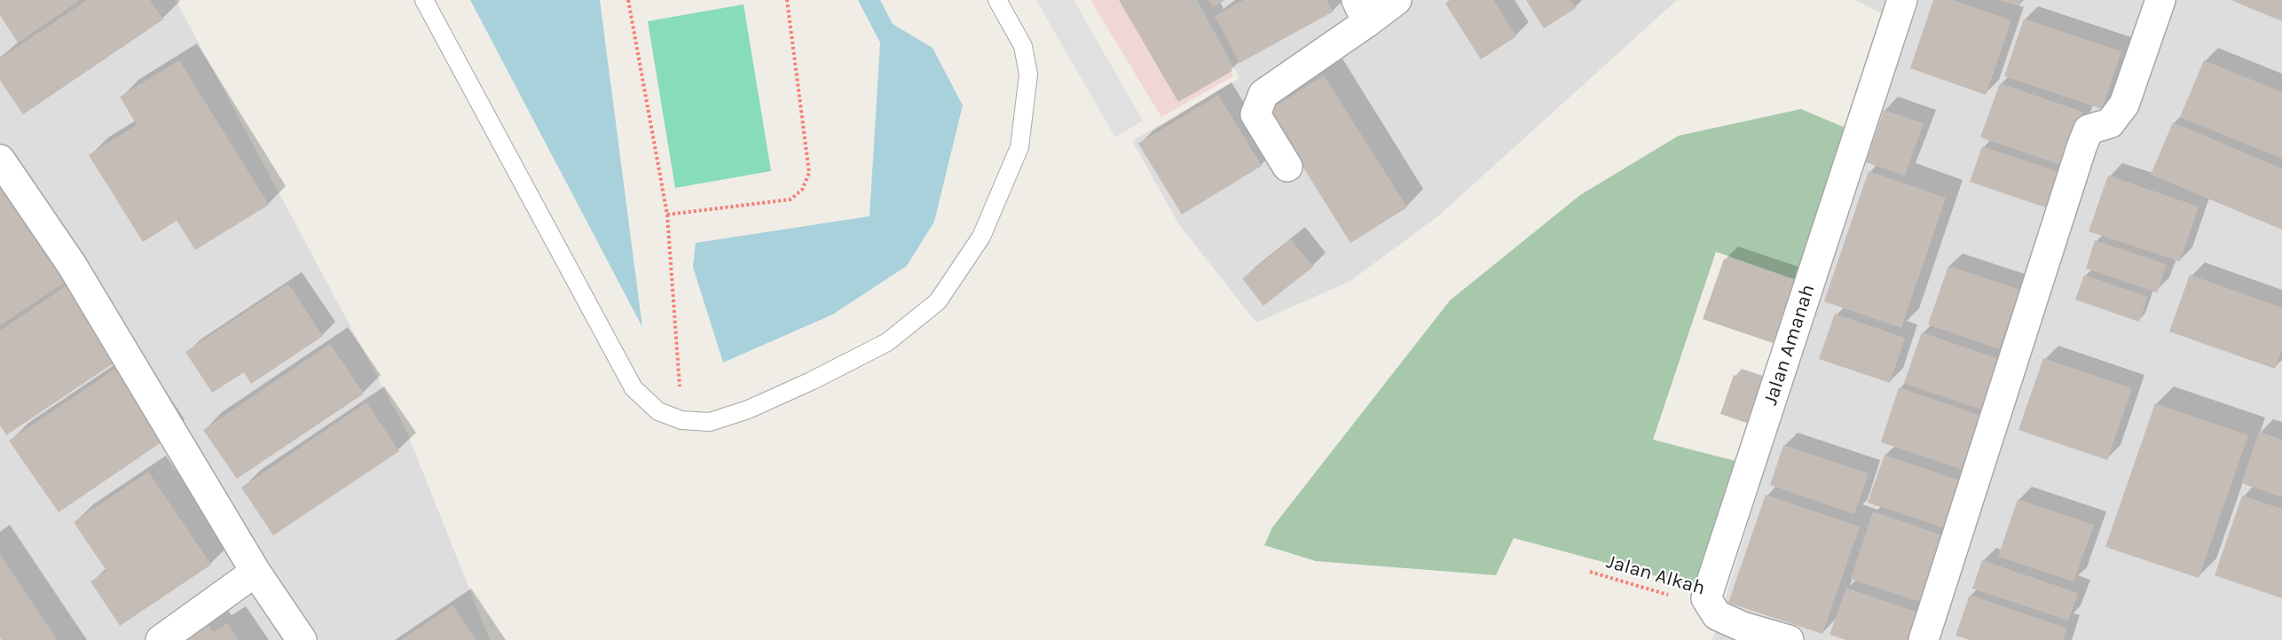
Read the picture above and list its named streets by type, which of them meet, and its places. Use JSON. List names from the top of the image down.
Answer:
{
  "streets": {
    "street": ["Jalan Amanah"],
    "path": ["Jalan Alkah"]
  },
  "crossings": [
    ["Jalan Amanah", "Jalan Alkah"]
  ]
}
